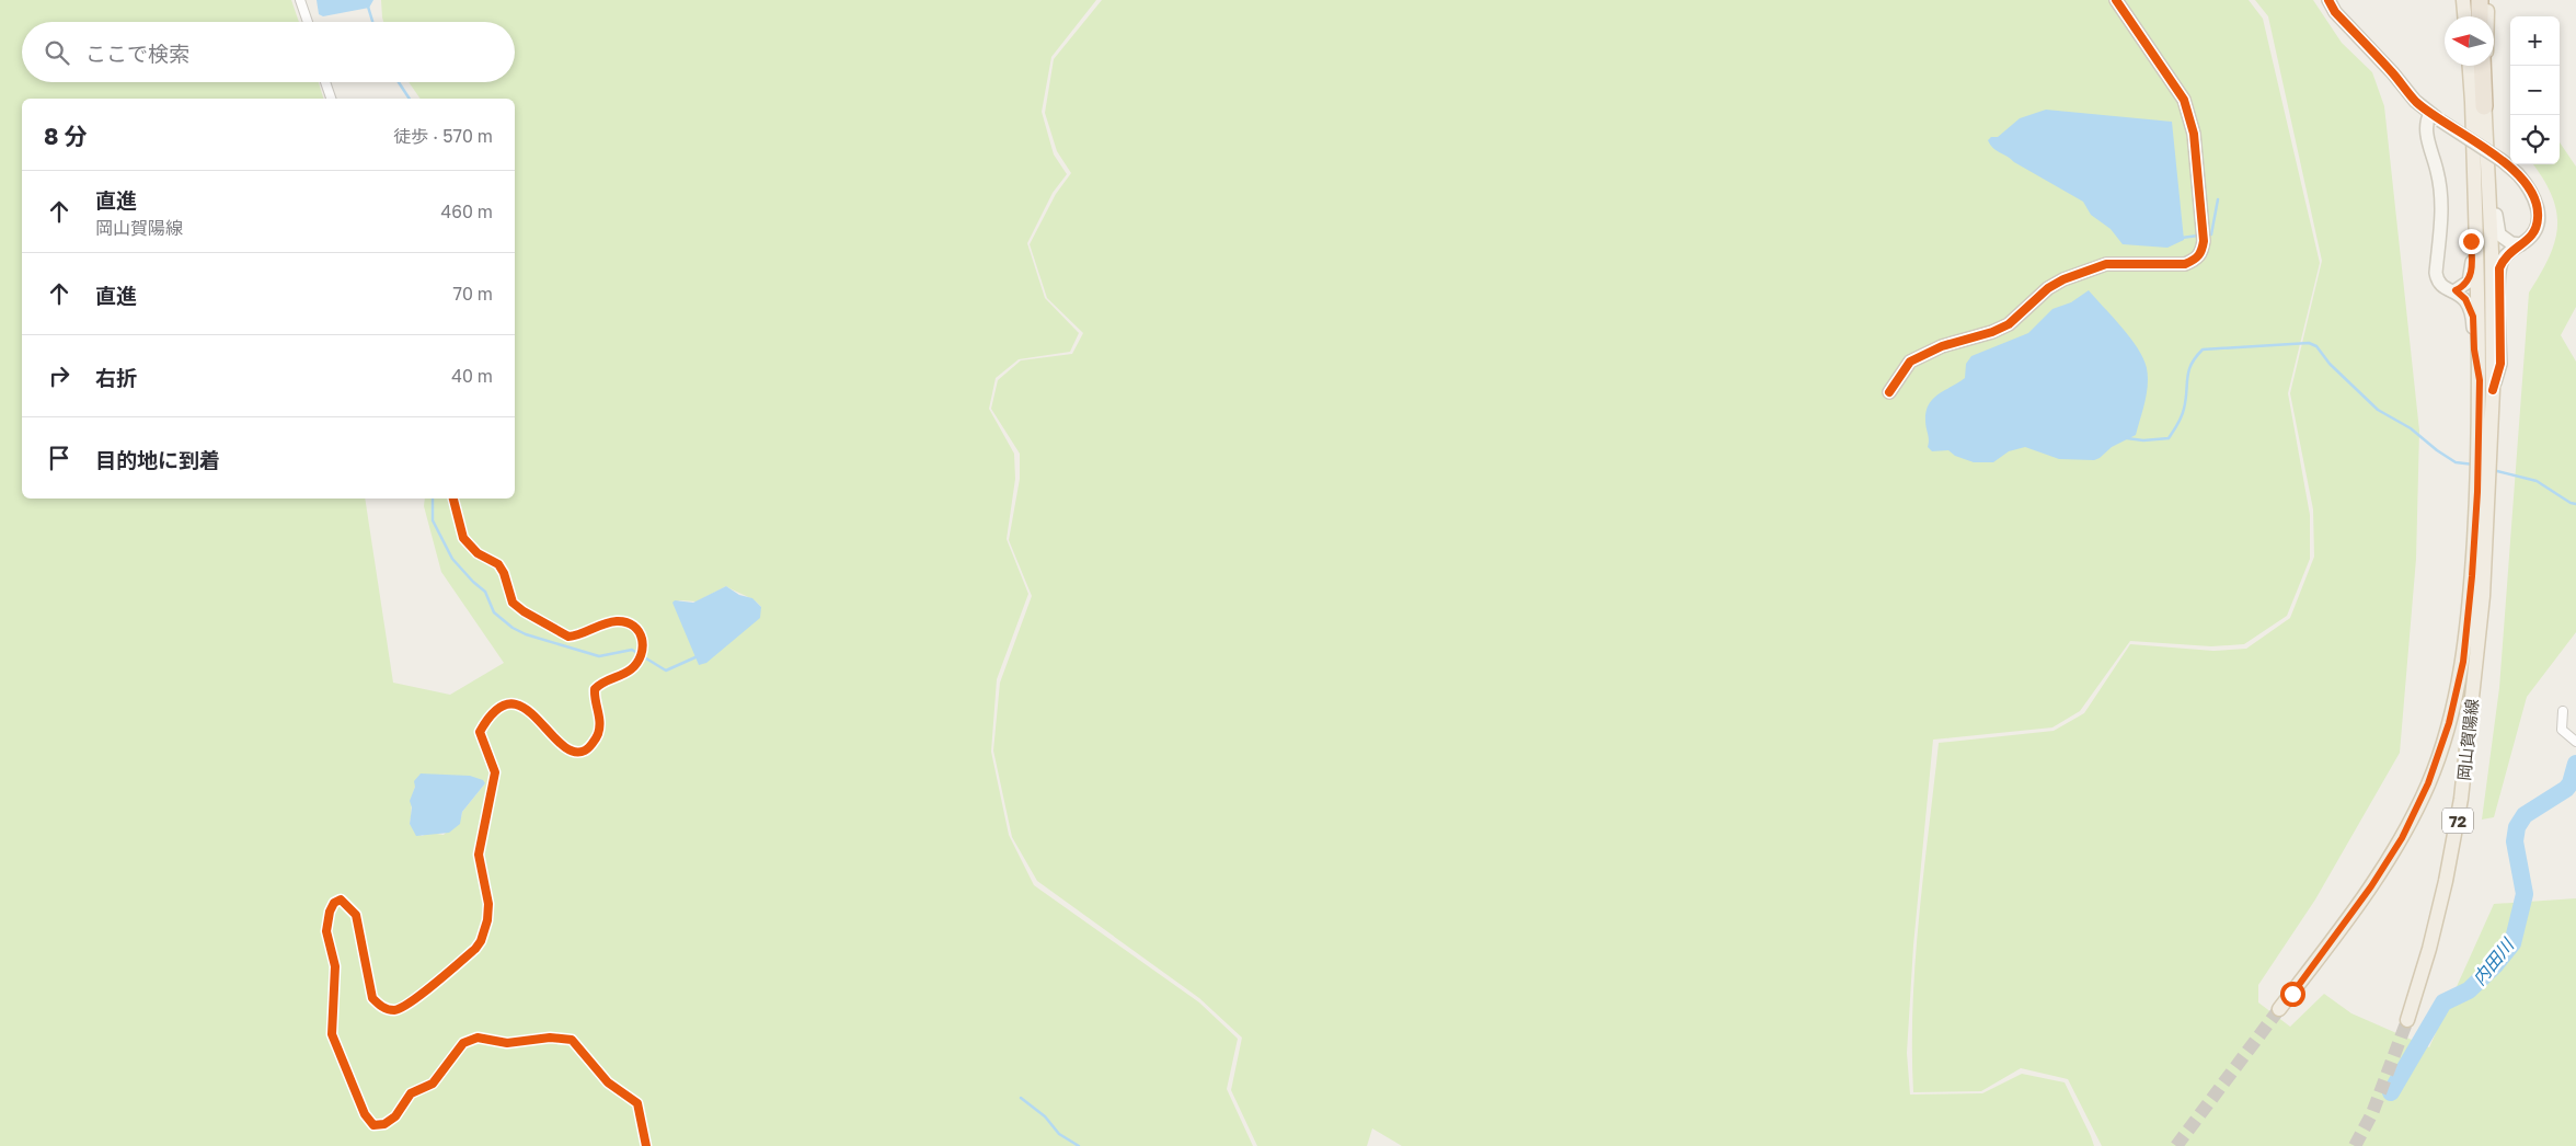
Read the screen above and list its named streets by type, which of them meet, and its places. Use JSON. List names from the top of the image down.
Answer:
{
  "streets": {
    "highway": ["72"],
    "main road": ["岡山賀陽線"]
  },
  "crossings": [
    ["岡山賀陽線", "72"]
  ],
  "water": ["内田川"],
  "north": "left",
  "page": {
    "map_buttons": ["+", "−"],
    "search": "ここで検索",
    "heading": ["8 分", "徒歩 · 570 m"],
    "list": [
      ["直進", "岡山賀陽線", "460 m"],
      ["直進", "70 m"],
      ["右折", "40 m"],
      "目的地に到着"
    ]
  }
}
